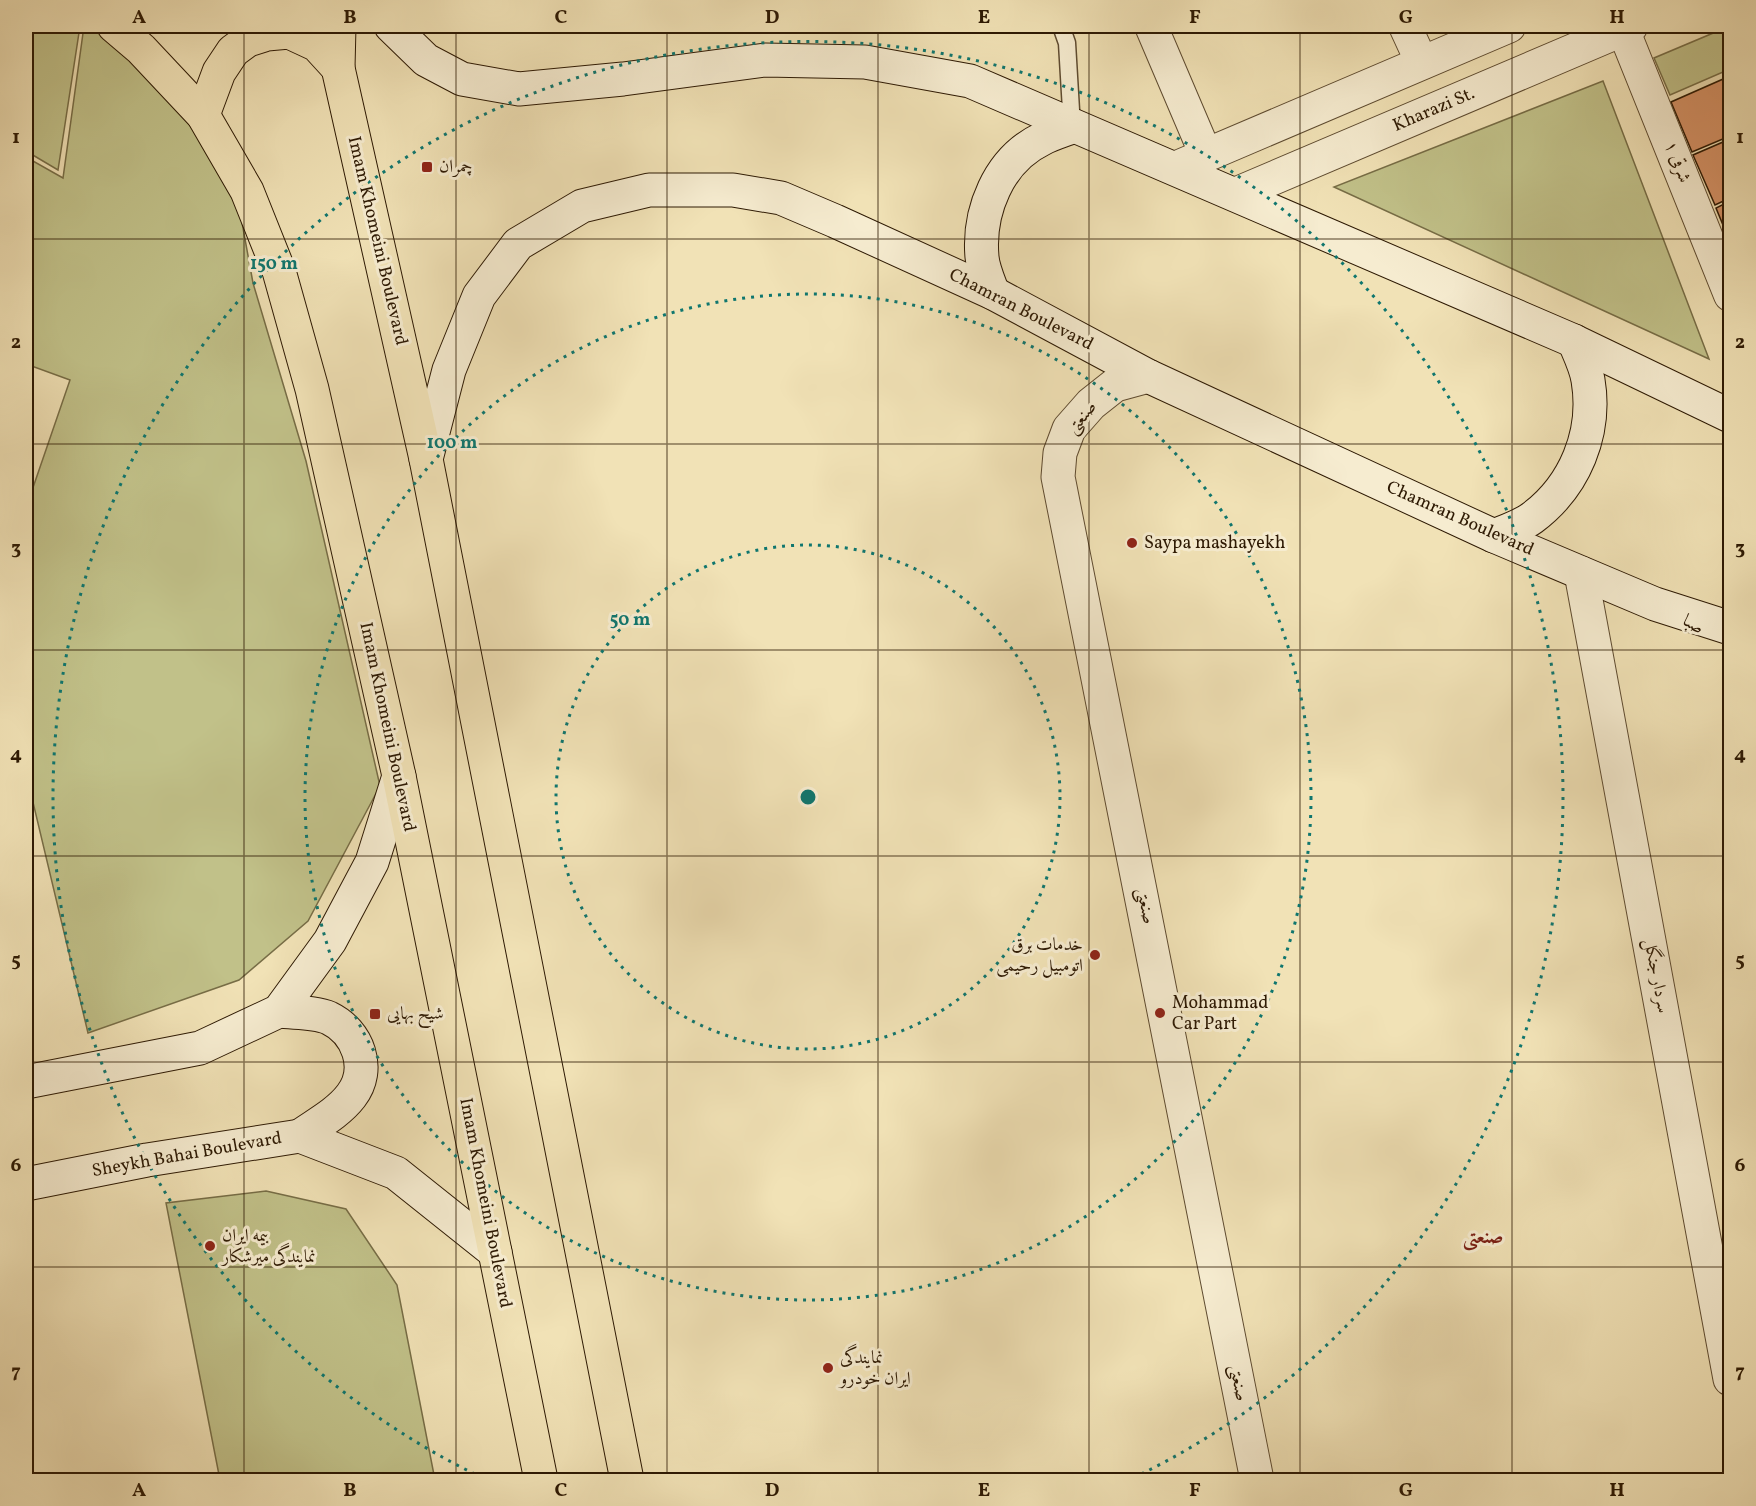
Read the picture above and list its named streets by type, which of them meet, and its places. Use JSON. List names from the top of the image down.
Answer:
{
  "streets": {
    "main road": [
      "Kharazi St.",
      "Imam Khomeini Boulevard",
      "Chamran Boulevard",
      "صنعتی",
      "صبا",
      "سردار جنگل",
      "Sheykh Bahai Boulevard"
    ],
    "street": ["۱ شرقی"]
  },
  "crossings": [
    ["Kharazi St.", "۱ شرقی"],
    ["Imam Khomeini Boulevard", "Chamran Boulevard"],
    ["Imam Khomeini Boulevard", "Sheykh Bahai Boulevard"],
    ["Chamran Boulevard", "صنعتی"],
    ["Chamran Boulevard", "صبا"],
    ["Chamran Boulevard", "سردار جنگل"]
  ],
  "districts": ["صنعتی"],
  "places": {
    "transit": ["چمران", "شیح بهایی"],
    "other": [
      "Saypa mashayekh",
      "خدمات برق اتومبیل رحیمی",
      "Mohammad Car Part",
      "بیمه ایران نمایندگی میرشکار",
      "نمایندگی ایران خودرو"
    ]
  },
  "grid": {
    "columns": [
      "A",
      "B",
      "C",
      "D",
      "E",
      "F",
      "G",
      "H"
    ],
    "rows": [
      "1",
      "2",
      "3",
      "4",
      "5",
      "6",
      "7"
    ]
  },
  "rings": ["150 m", "100 m", "50 m"]
}
